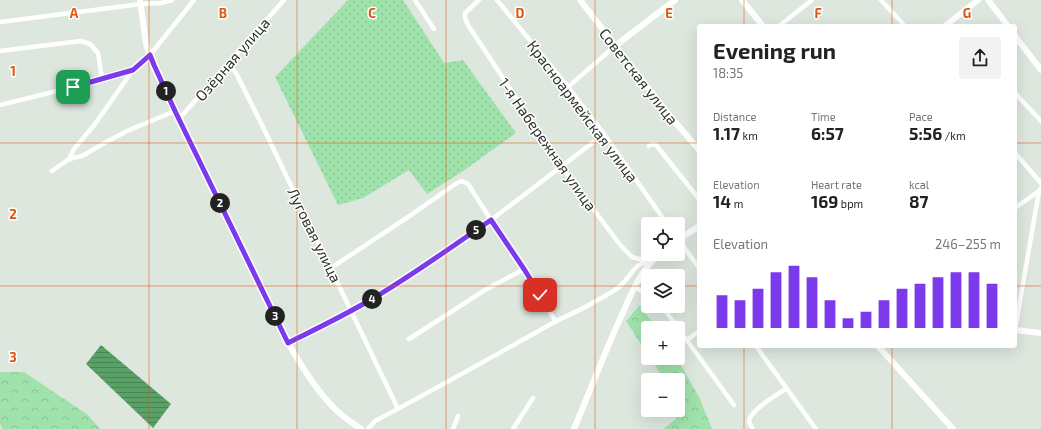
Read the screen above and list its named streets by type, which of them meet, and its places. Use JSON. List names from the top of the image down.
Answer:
{
  "streets": {
    "main road": ["Советская улица"],
    "street": [
      "Озёрная улица",
      "Красноармейская улица",
      "1-я Набережная улица",
      "Луговая улица"
    ]
  },
  "crossings": [
    ["Озёрная улица", "Луговая улица"]
  ],
  "page": {
    "heading": ["Evening run", "18:35"],
    "pins": [
      "1",
      "2",
      "5",
      "4",
      "3"
    ],
    "stats": [
      ["Distance", "1.17 km"],
      ["Time", "6:57"],
      ["Pace", "5:56 /km"],
      ["Elevation", "14 m"],
      ["Heart rate", "169 bpm"],
      ["kcal", "87"]
    ],
    "map_buttons": ["+", "−"],
    "chart": ["Elevation", "246–255 m"]
  },
  "grid": {
    "columns": [
      "A",
      "B",
      "C",
      "D",
      "E",
      "F",
      "G"
    ],
    "rows": ["1", "2", "3"]
  }
}
